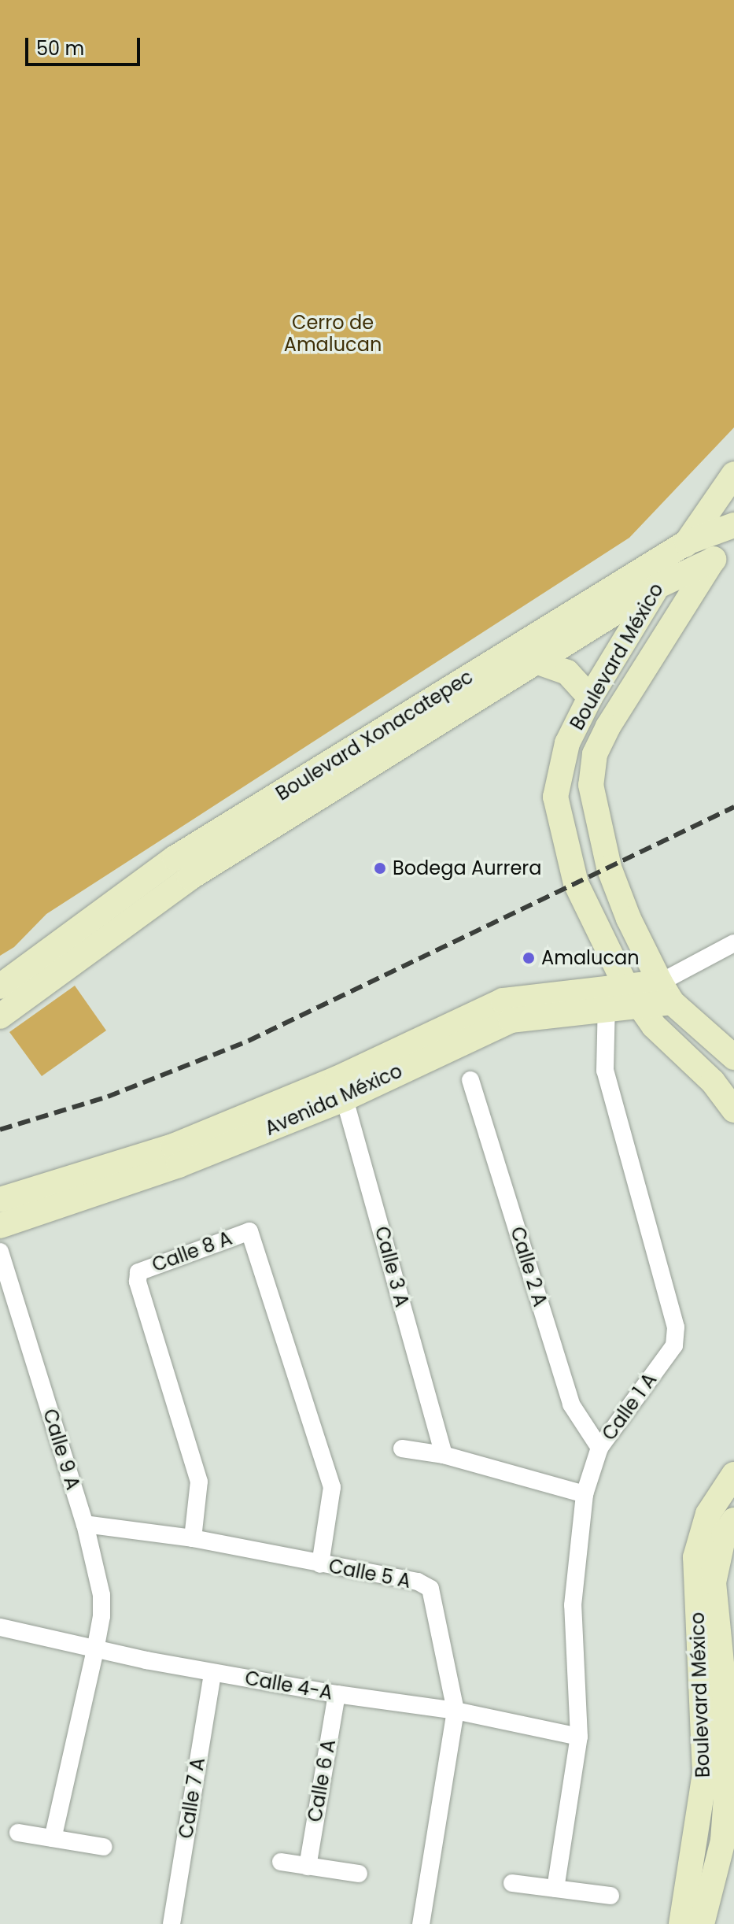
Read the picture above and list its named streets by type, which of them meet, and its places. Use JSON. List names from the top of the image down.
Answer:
{
  "streets": {
    "street": [
      "Boulevard México",
      "Boulevard Xonacatepec",
      "Avenida México",
      "Calle 8 A",
      "Calle 3 A",
      "Calle 2 A",
      "Calle 1 A",
      "Calle 9 A",
      "Calle 5 A",
      "Calle 4-A",
      "Calle 6 A",
      "Calle 7 A"
    ]
  },
  "crossings": [
    ["Boulevard México", "Boulevard Xonacatepec"],
    ["Boulevard México", "Avenida México"],
    ["Boulevard México", "Calle 1 A"],
    ["Avenida México", "Calle 3 A"],
    ["Avenida México", "Calle 1 A"],
    ["Calle 8 A", "Calle 5 A"],
    ["Calle 2 A", "Calle 1 A"],
    ["Calle 1 A", "Calle 4-A"],
    ["Calle 9 A", "Calle 5 A"],
    ["Calle 9 A", "Calle 4-A"],
    ["Calle 5 A", "Calle 4-A"],
    ["Calle 4-A", "Calle 6 A"],
    ["Calle 4-A", "Calle 7 A"]
  ],
  "parks": ["Cerro de Amalucan"],
  "places": ["Bodega Aurrera", "Amalucan"],
  "scale_bar": "50 m"
}
